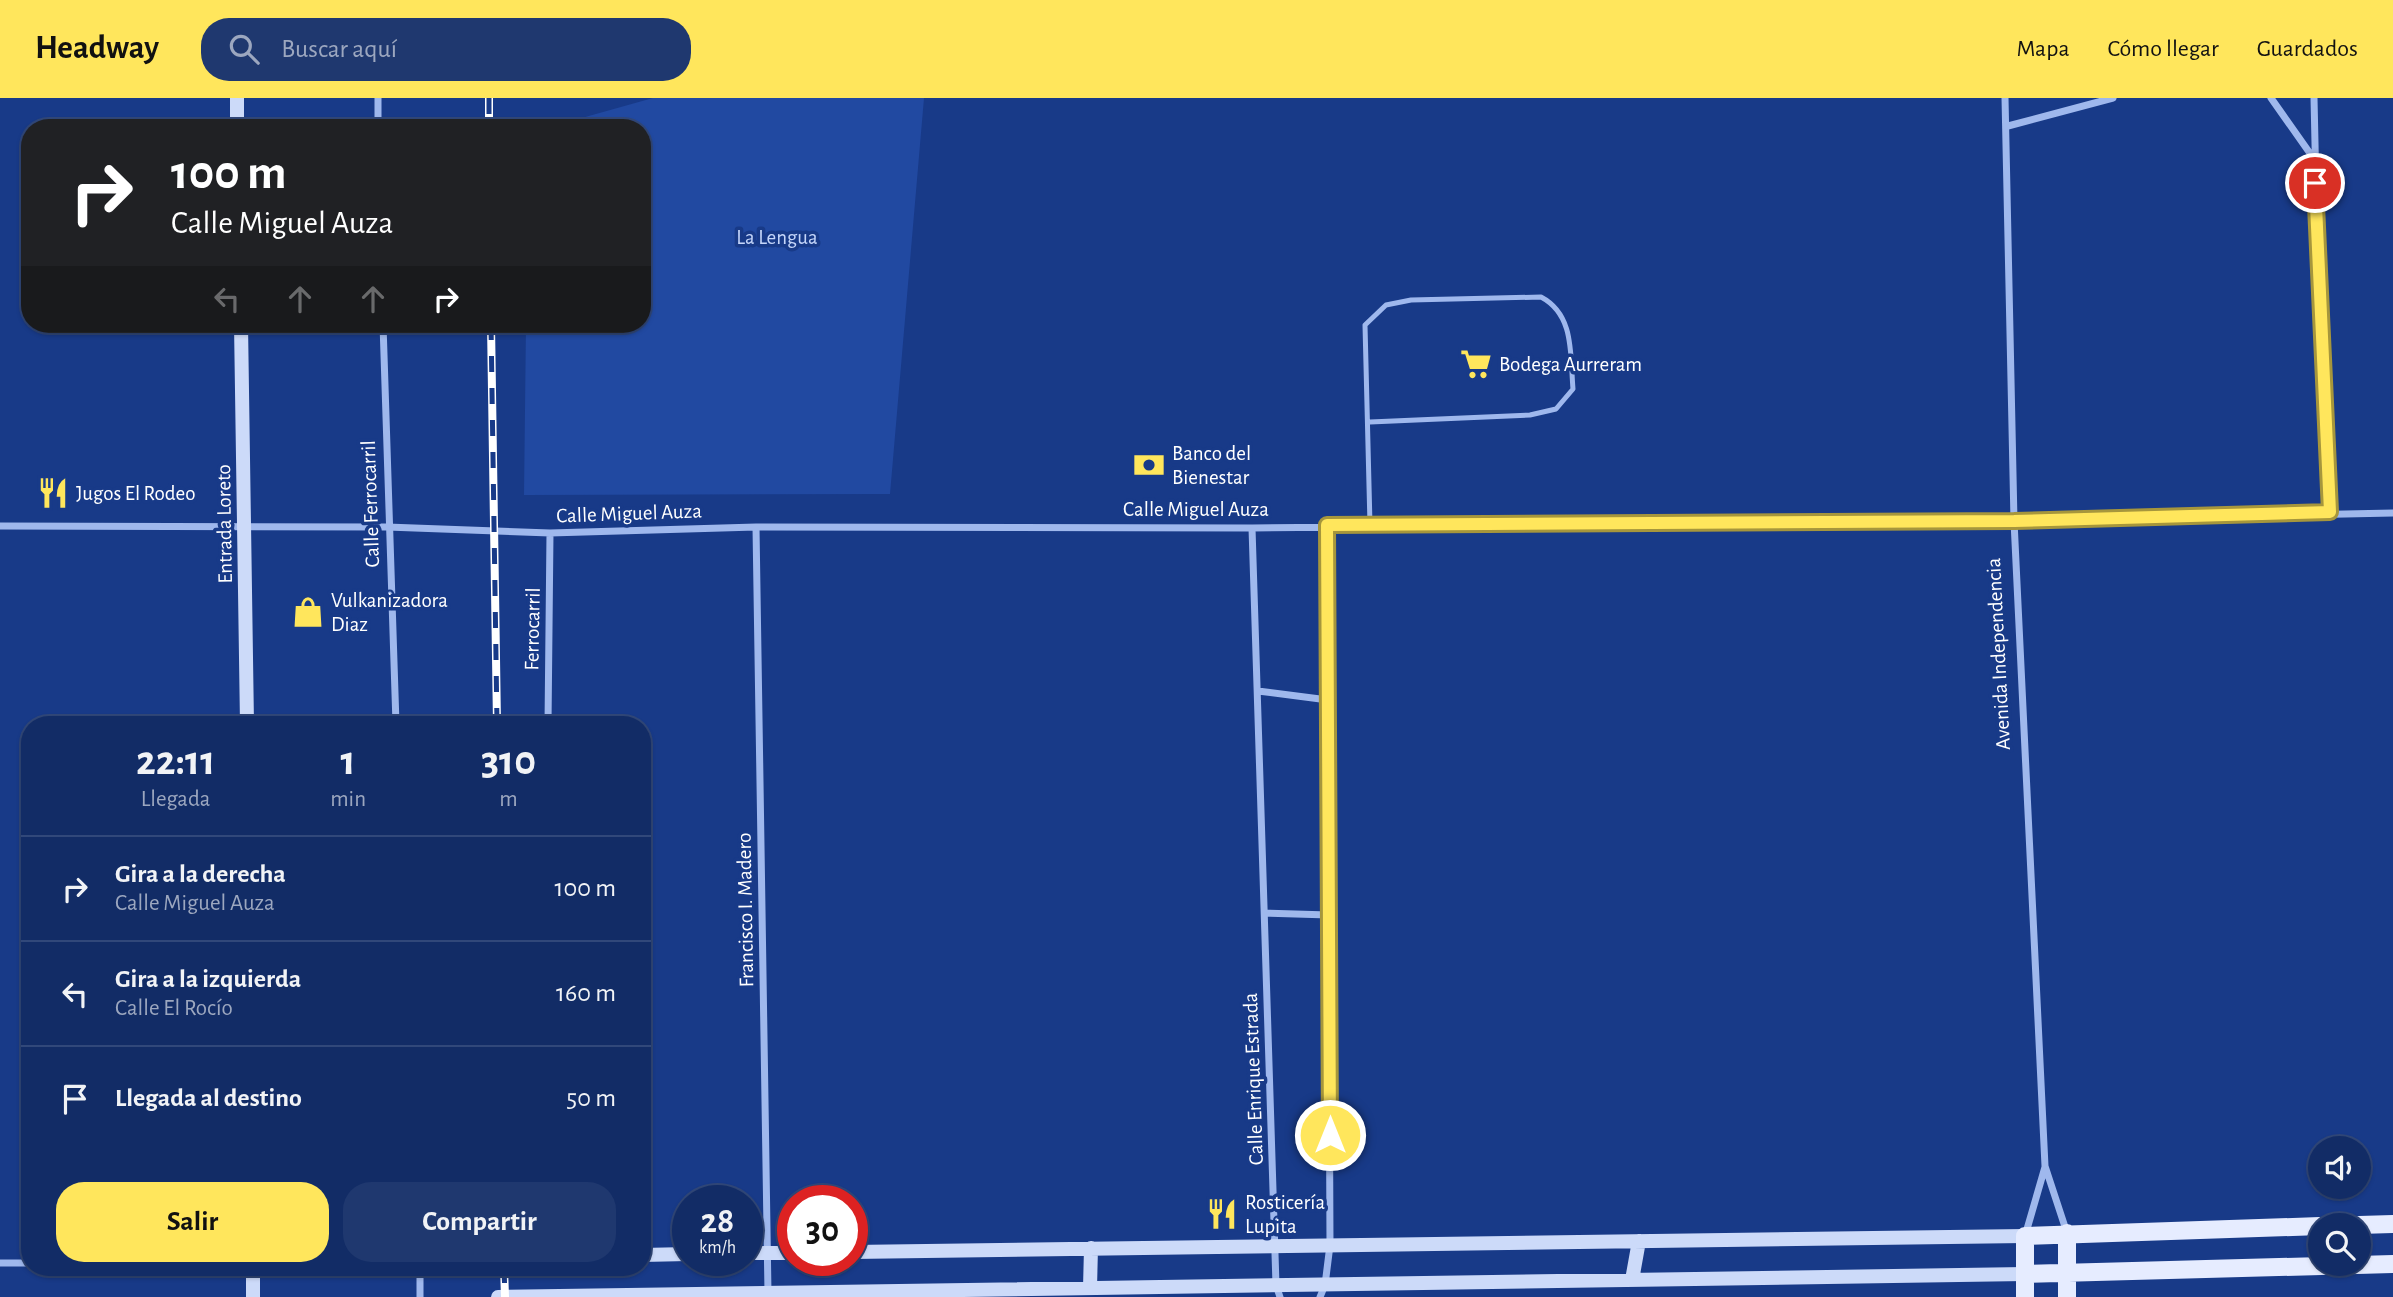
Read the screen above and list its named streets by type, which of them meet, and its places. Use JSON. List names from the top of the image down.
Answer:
{
  "streets": {
    "main road": ["Entrada Loreto", "Avenida Independencia"],
    "street": [
      "Calle Ferrocarril",
      "Calle Miguel Auza",
      "Ferrocarril",
      "Francisco I. Madero",
      "Calle Enrique Estrada"
    ]
  },
  "crossings": [
    ["Calle Ferrocarril", "Calle Miguel Auza"],
    ["Calle Miguel Auza", "Entrada Loreto"],
    ["Calle Miguel Auza", "Ferrocarril"],
    ["Calle Miguel Auza", "Avenida Independencia"],
    ["Calle Miguel Auza", "Francisco I. Madero"],
    ["Calle Miguel Auza", "Calle Enrique Estrada"]
  ],
  "parks": ["La Lengua"],
  "places": {
    "supermarket": ["Bodega Aurreram"],
    "bank": ["Banco del Bienestar"],
    "restaurant": ["Jugos El Rodeo", "Rosticería Lupita"],
    "shop": ["Vulkanizadora Diaz"]
  },
  "page": {
    "header": "Headway",
    "search": "Buscar aquí",
    "nav": ["Mapa", "Cómo llegar", "Guardados"],
    "turn": ["100 m", "Calle Miguel Auza"],
    "eta": [
      "22:11",
      "Llegada",
      "1",
      "min",
      "310",
      "m"
    ],
    "list": [
      {
        "name": "Gira a la derecha",
        "note": "Calle Miguel Auza",
        "value": "100 m"
      },
      {
        "name": "Gira a la izquierda",
        "note": "Calle El Rocío",
        "value": "160 m"
      },
      {
        "name": "Llegada al destino",
        "value": "50 m"
      }
    ],
    "buttons": ["Salir", "Compartir"],
    "speed": "28 km/h",
    "limit": "30"
  }
}
